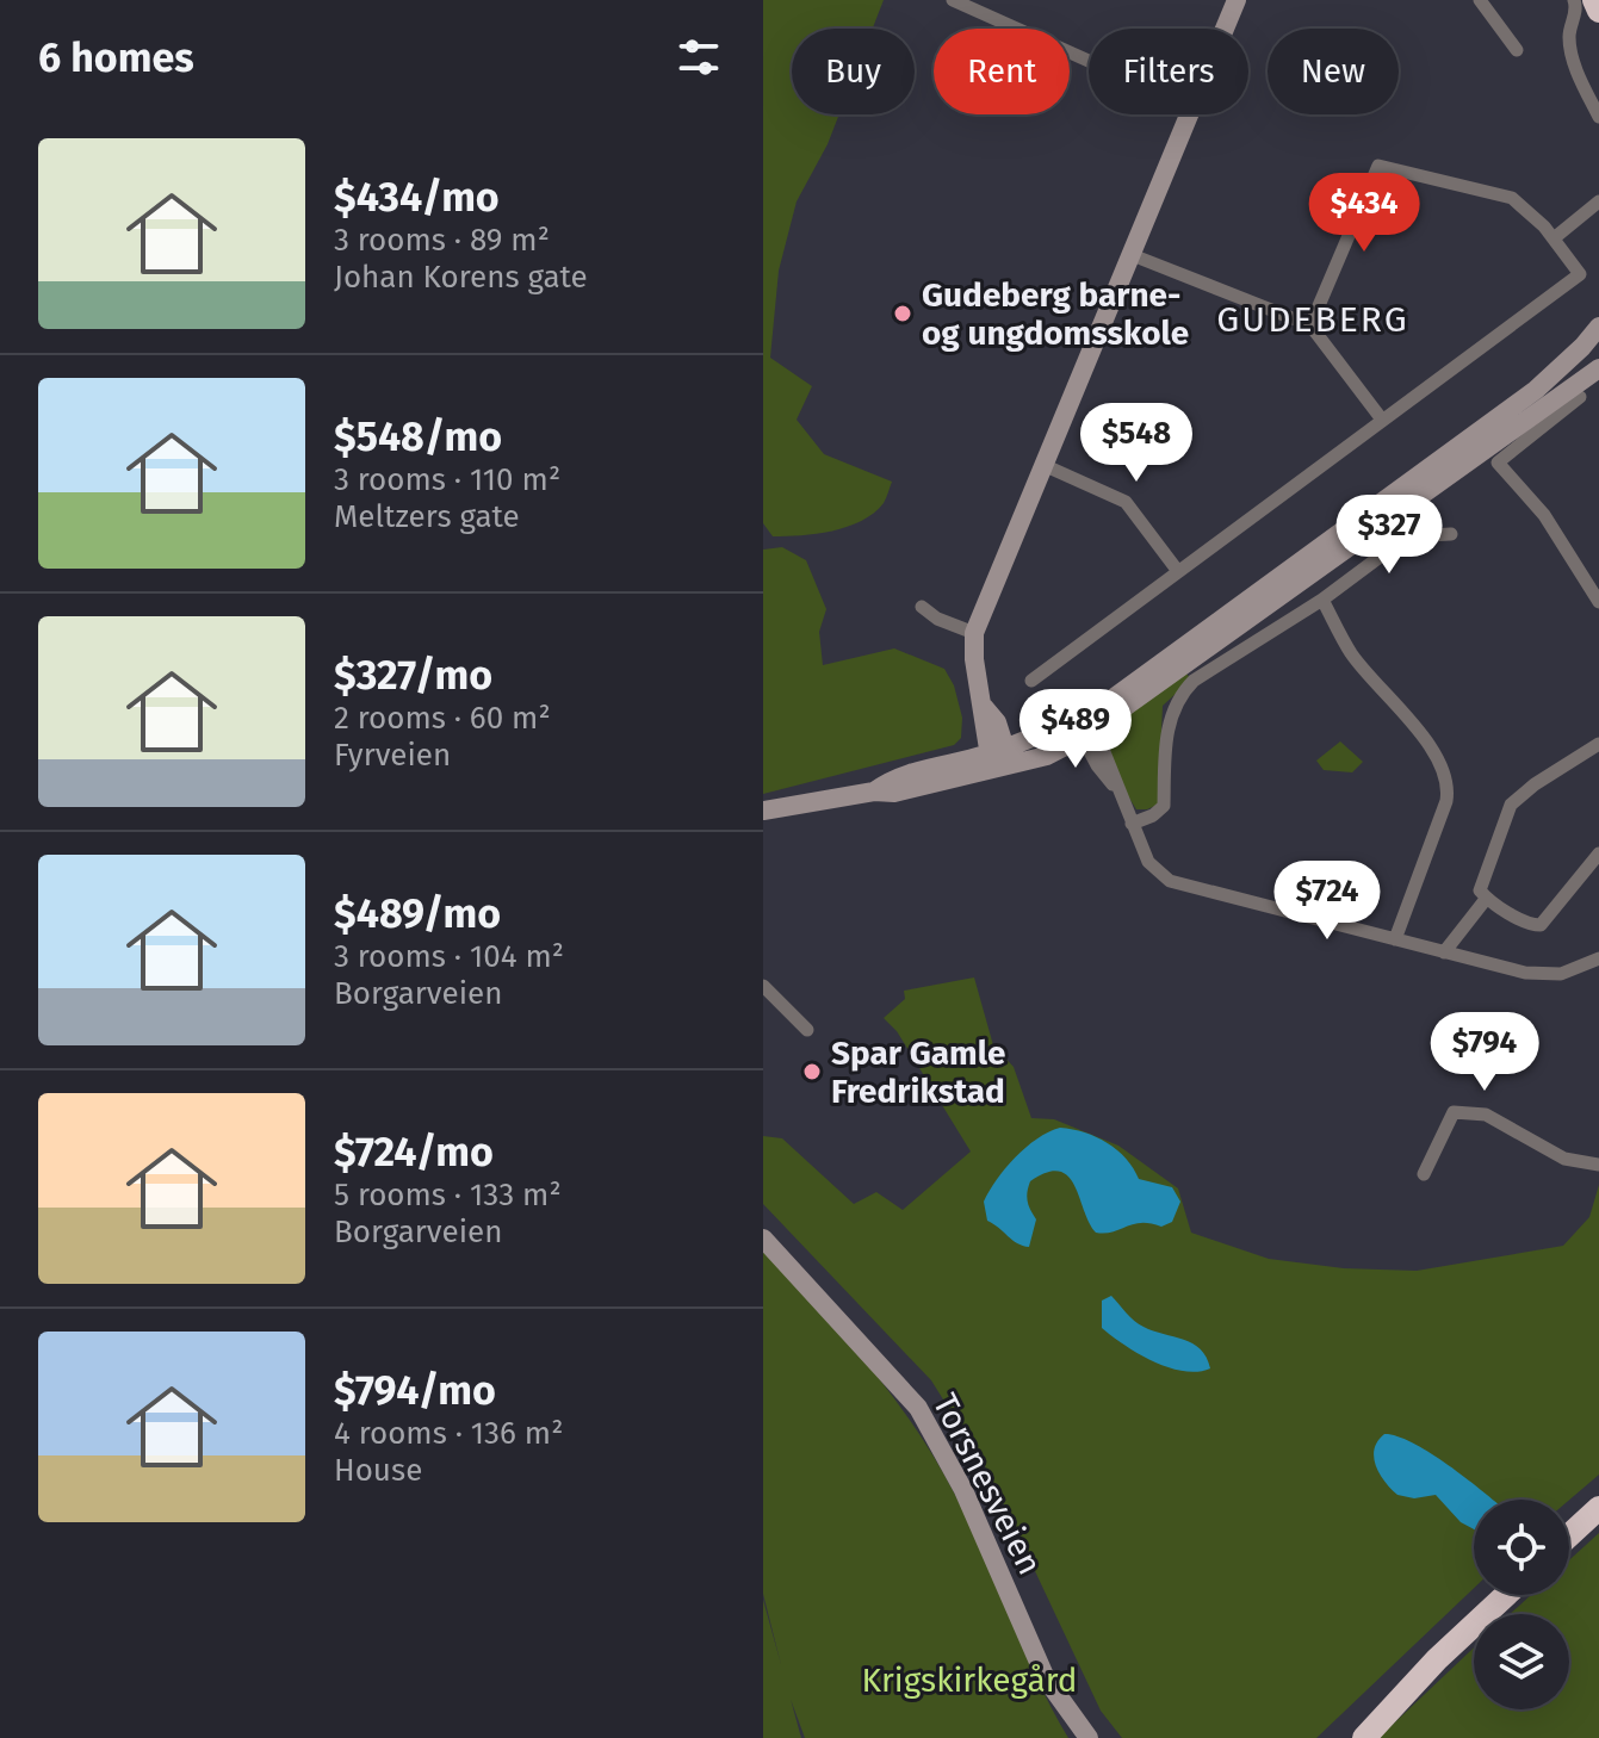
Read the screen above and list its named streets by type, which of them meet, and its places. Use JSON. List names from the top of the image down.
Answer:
{
  "streets": {
    "street": ["Torsnesveien"]
  },
  "districts": ["GUDEBERG"],
  "parks": ["Krigskirkegård"],
  "places": ["Gudeberg barne- og ungdomsskole", "Spar Gamle Fredrikstad"],
  "page": {
    "heading": "6 homes",
    "chip": [
      "Buy",
      "Rent",
      "Filters",
      "New"
    ],
    "list": [
      {
        "name": "$434/mo",
        "note": "3 rooms · 89 m² · Johan Korens gate"
      },
      {
        "name": "$548/mo",
        "note": "3 rooms · 110 m² · Meltzers gate"
      },
      {
        "name": "$327/mo",
        "note": "2 rooms · 60 m² · Fyrveien"
      },
      {
        "name": "$489/mo",
        "note": "3 rooms · 104 m² · Borgarveien"
      },
      {
        "name": "$724/mo",
        "note": "5 rooms · 133 m² · Borgarveien"
      },
      {
        "name": "$794/mo",
        "note": "4 rooms · 136 m² · House"
      }
    ],
    "price": [
      "$434",
      "$548",
      "$327",
      "$489",
      "$724",
      "$794"
    ]
  }
}
